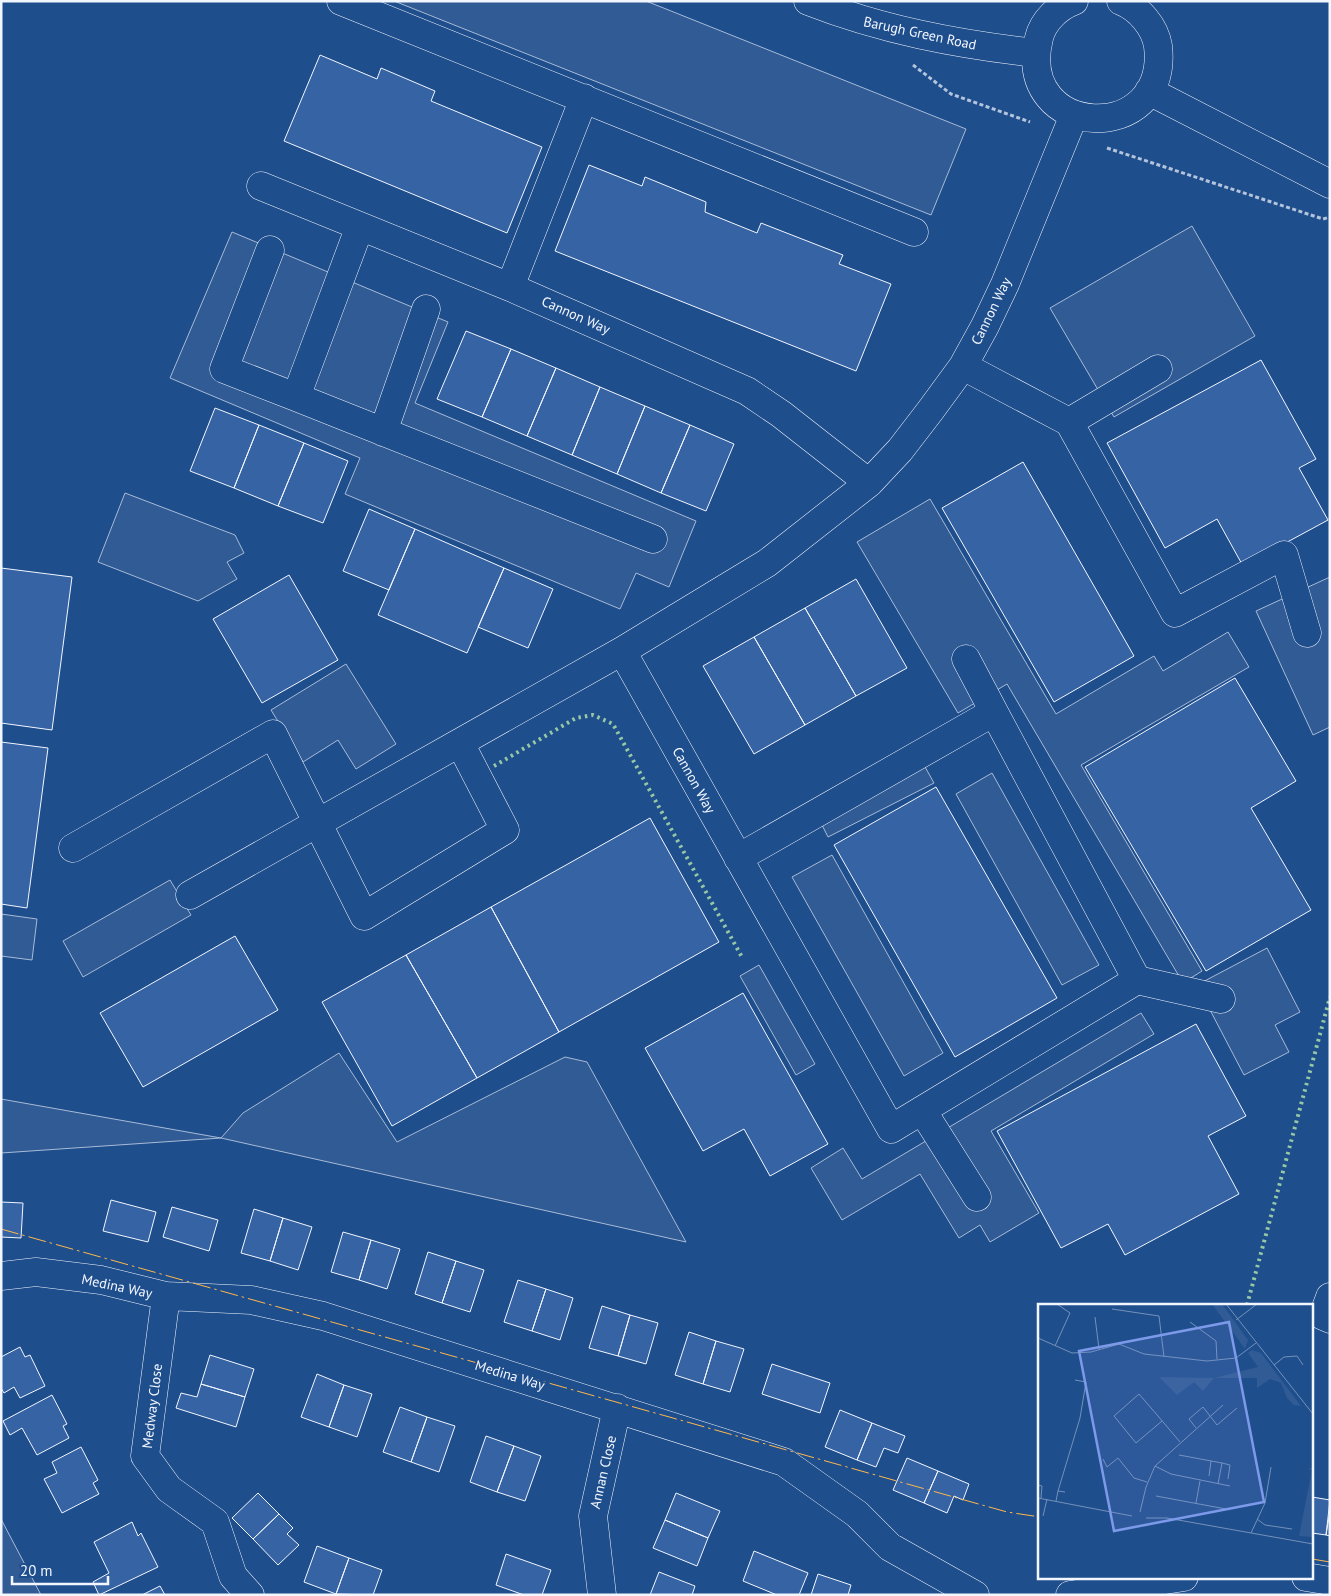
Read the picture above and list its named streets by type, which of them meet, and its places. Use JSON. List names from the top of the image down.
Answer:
{
  "streets": {
    "street": [
      "Barugh Green Road",
      "Cannon Way",
      "Medina Way",
      "Medway Close",
      "Annan Close"
    ]
  },
  "crossings": [
    ["Medina Way", "Medway Close"],
    ["Medina Way", "Annan Close"]
  ],
  "scale_bar": "20 m"
}
